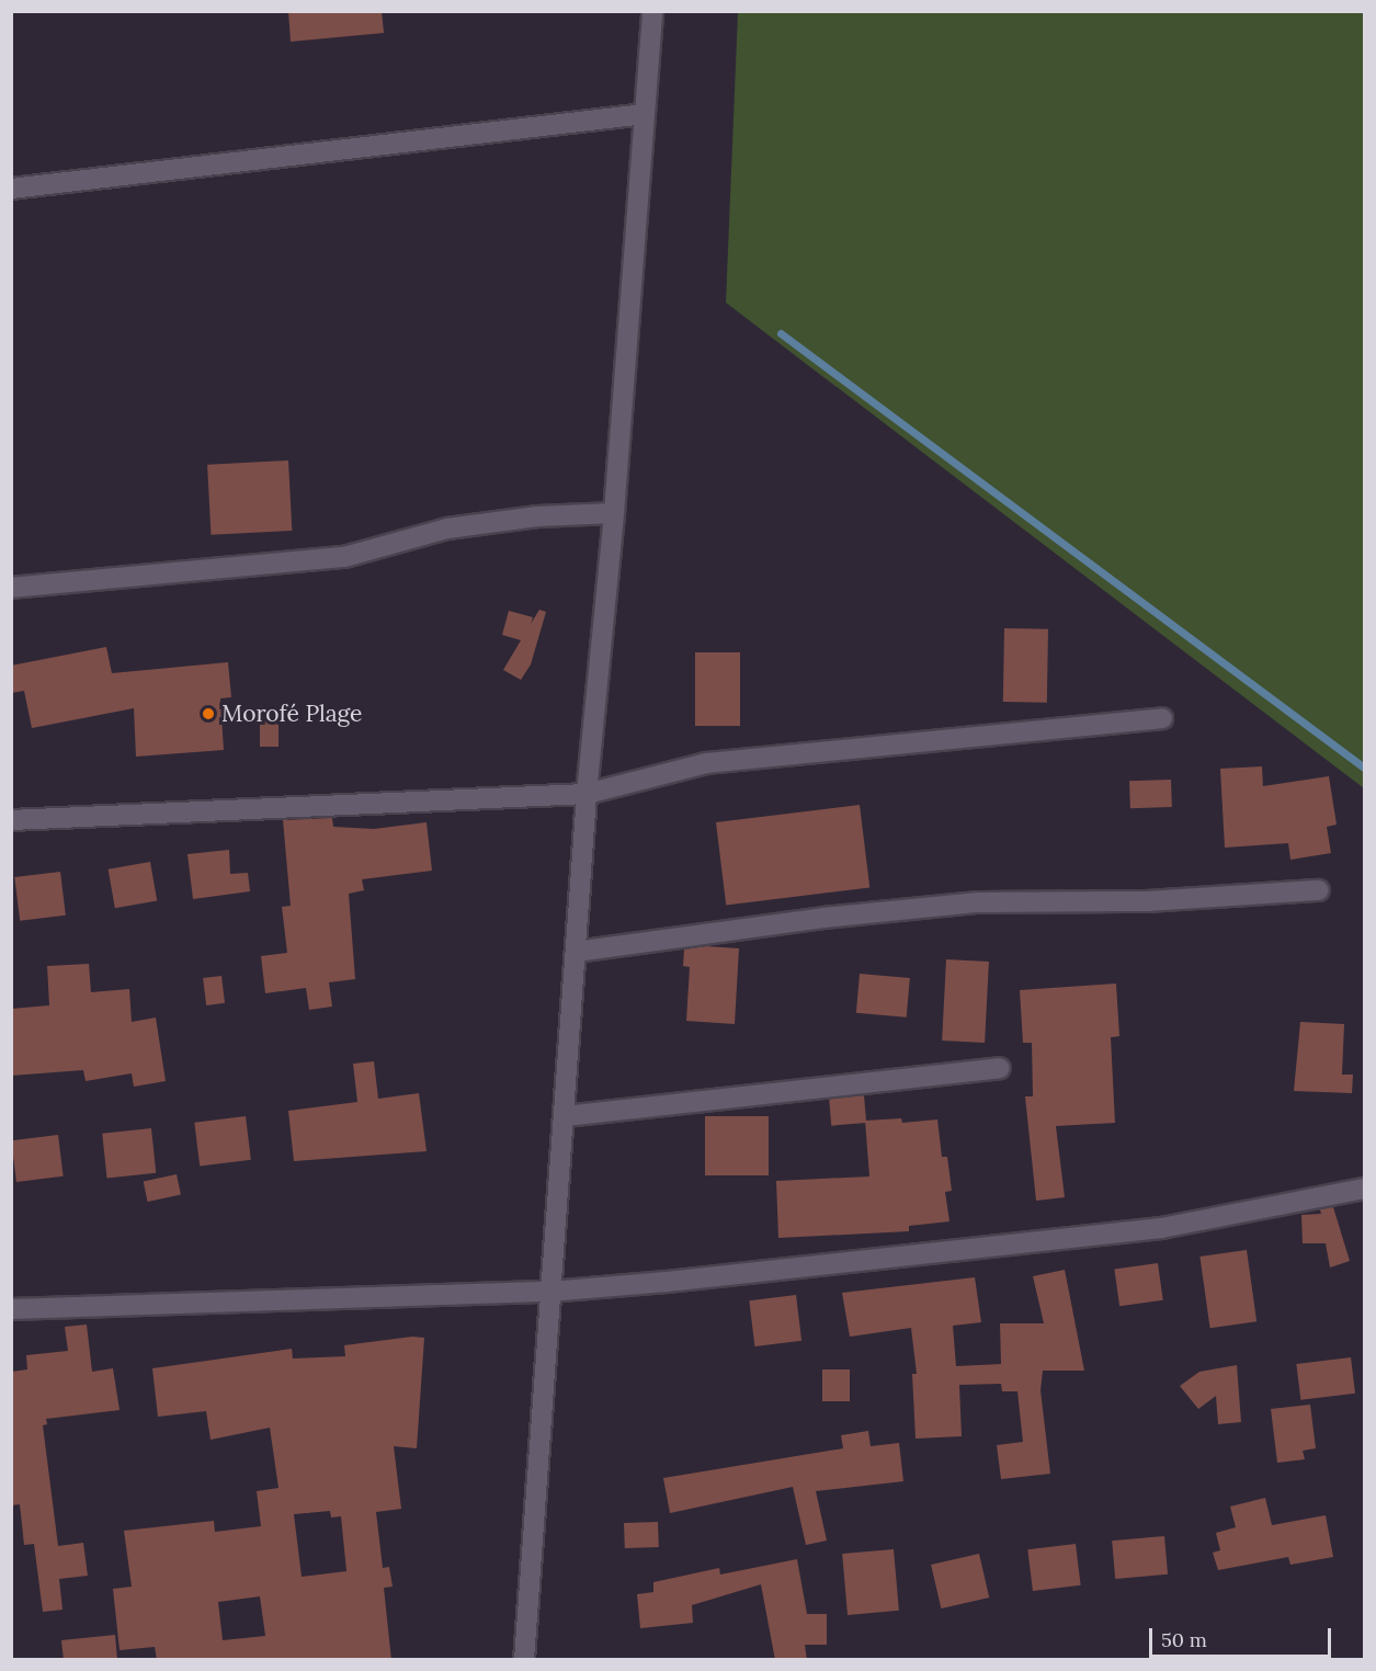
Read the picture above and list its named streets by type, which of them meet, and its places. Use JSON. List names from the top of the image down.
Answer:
{
  "places": ["Morofé Plage"],
  "scale_bar": "50 m"
}
